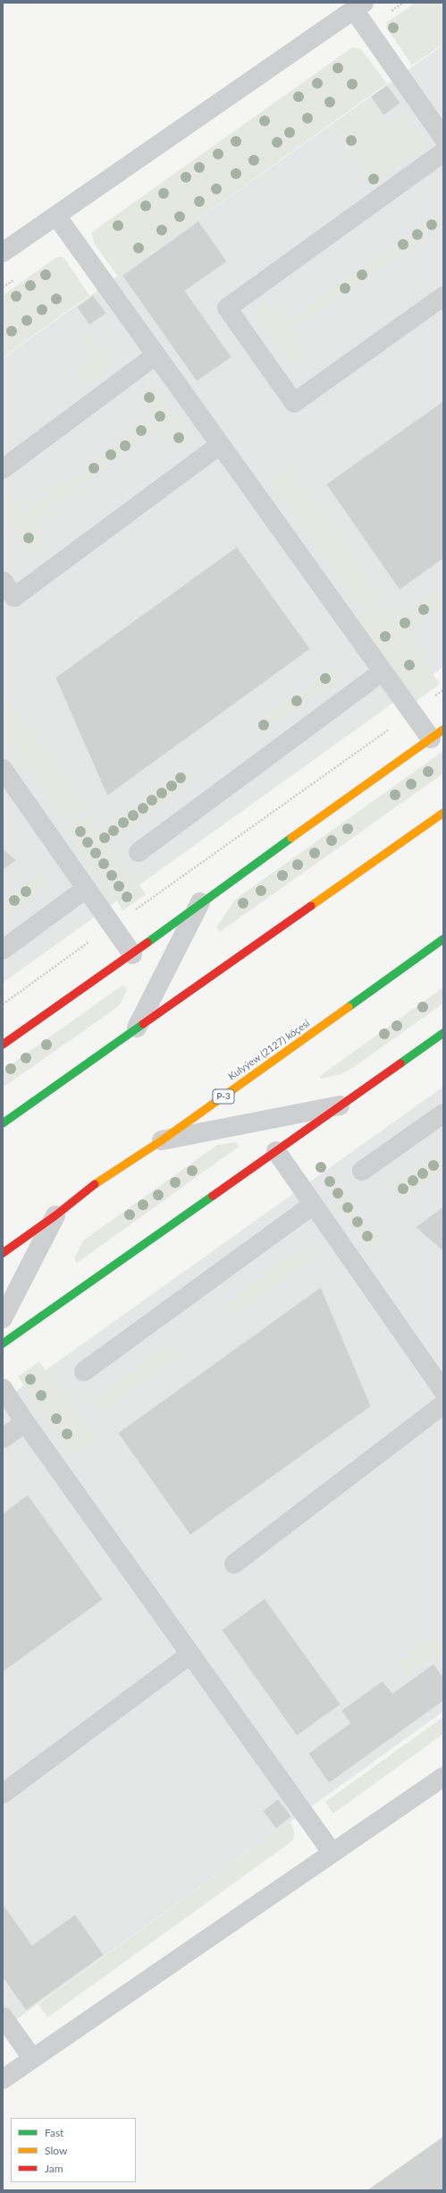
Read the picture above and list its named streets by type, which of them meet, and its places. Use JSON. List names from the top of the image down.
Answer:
{
  "streets": {
    "main road": ["Kulyýew (2127) köçesi", "P-3"]
  },
  "legend": ["Fast", "Slow", "Jam"]
}
